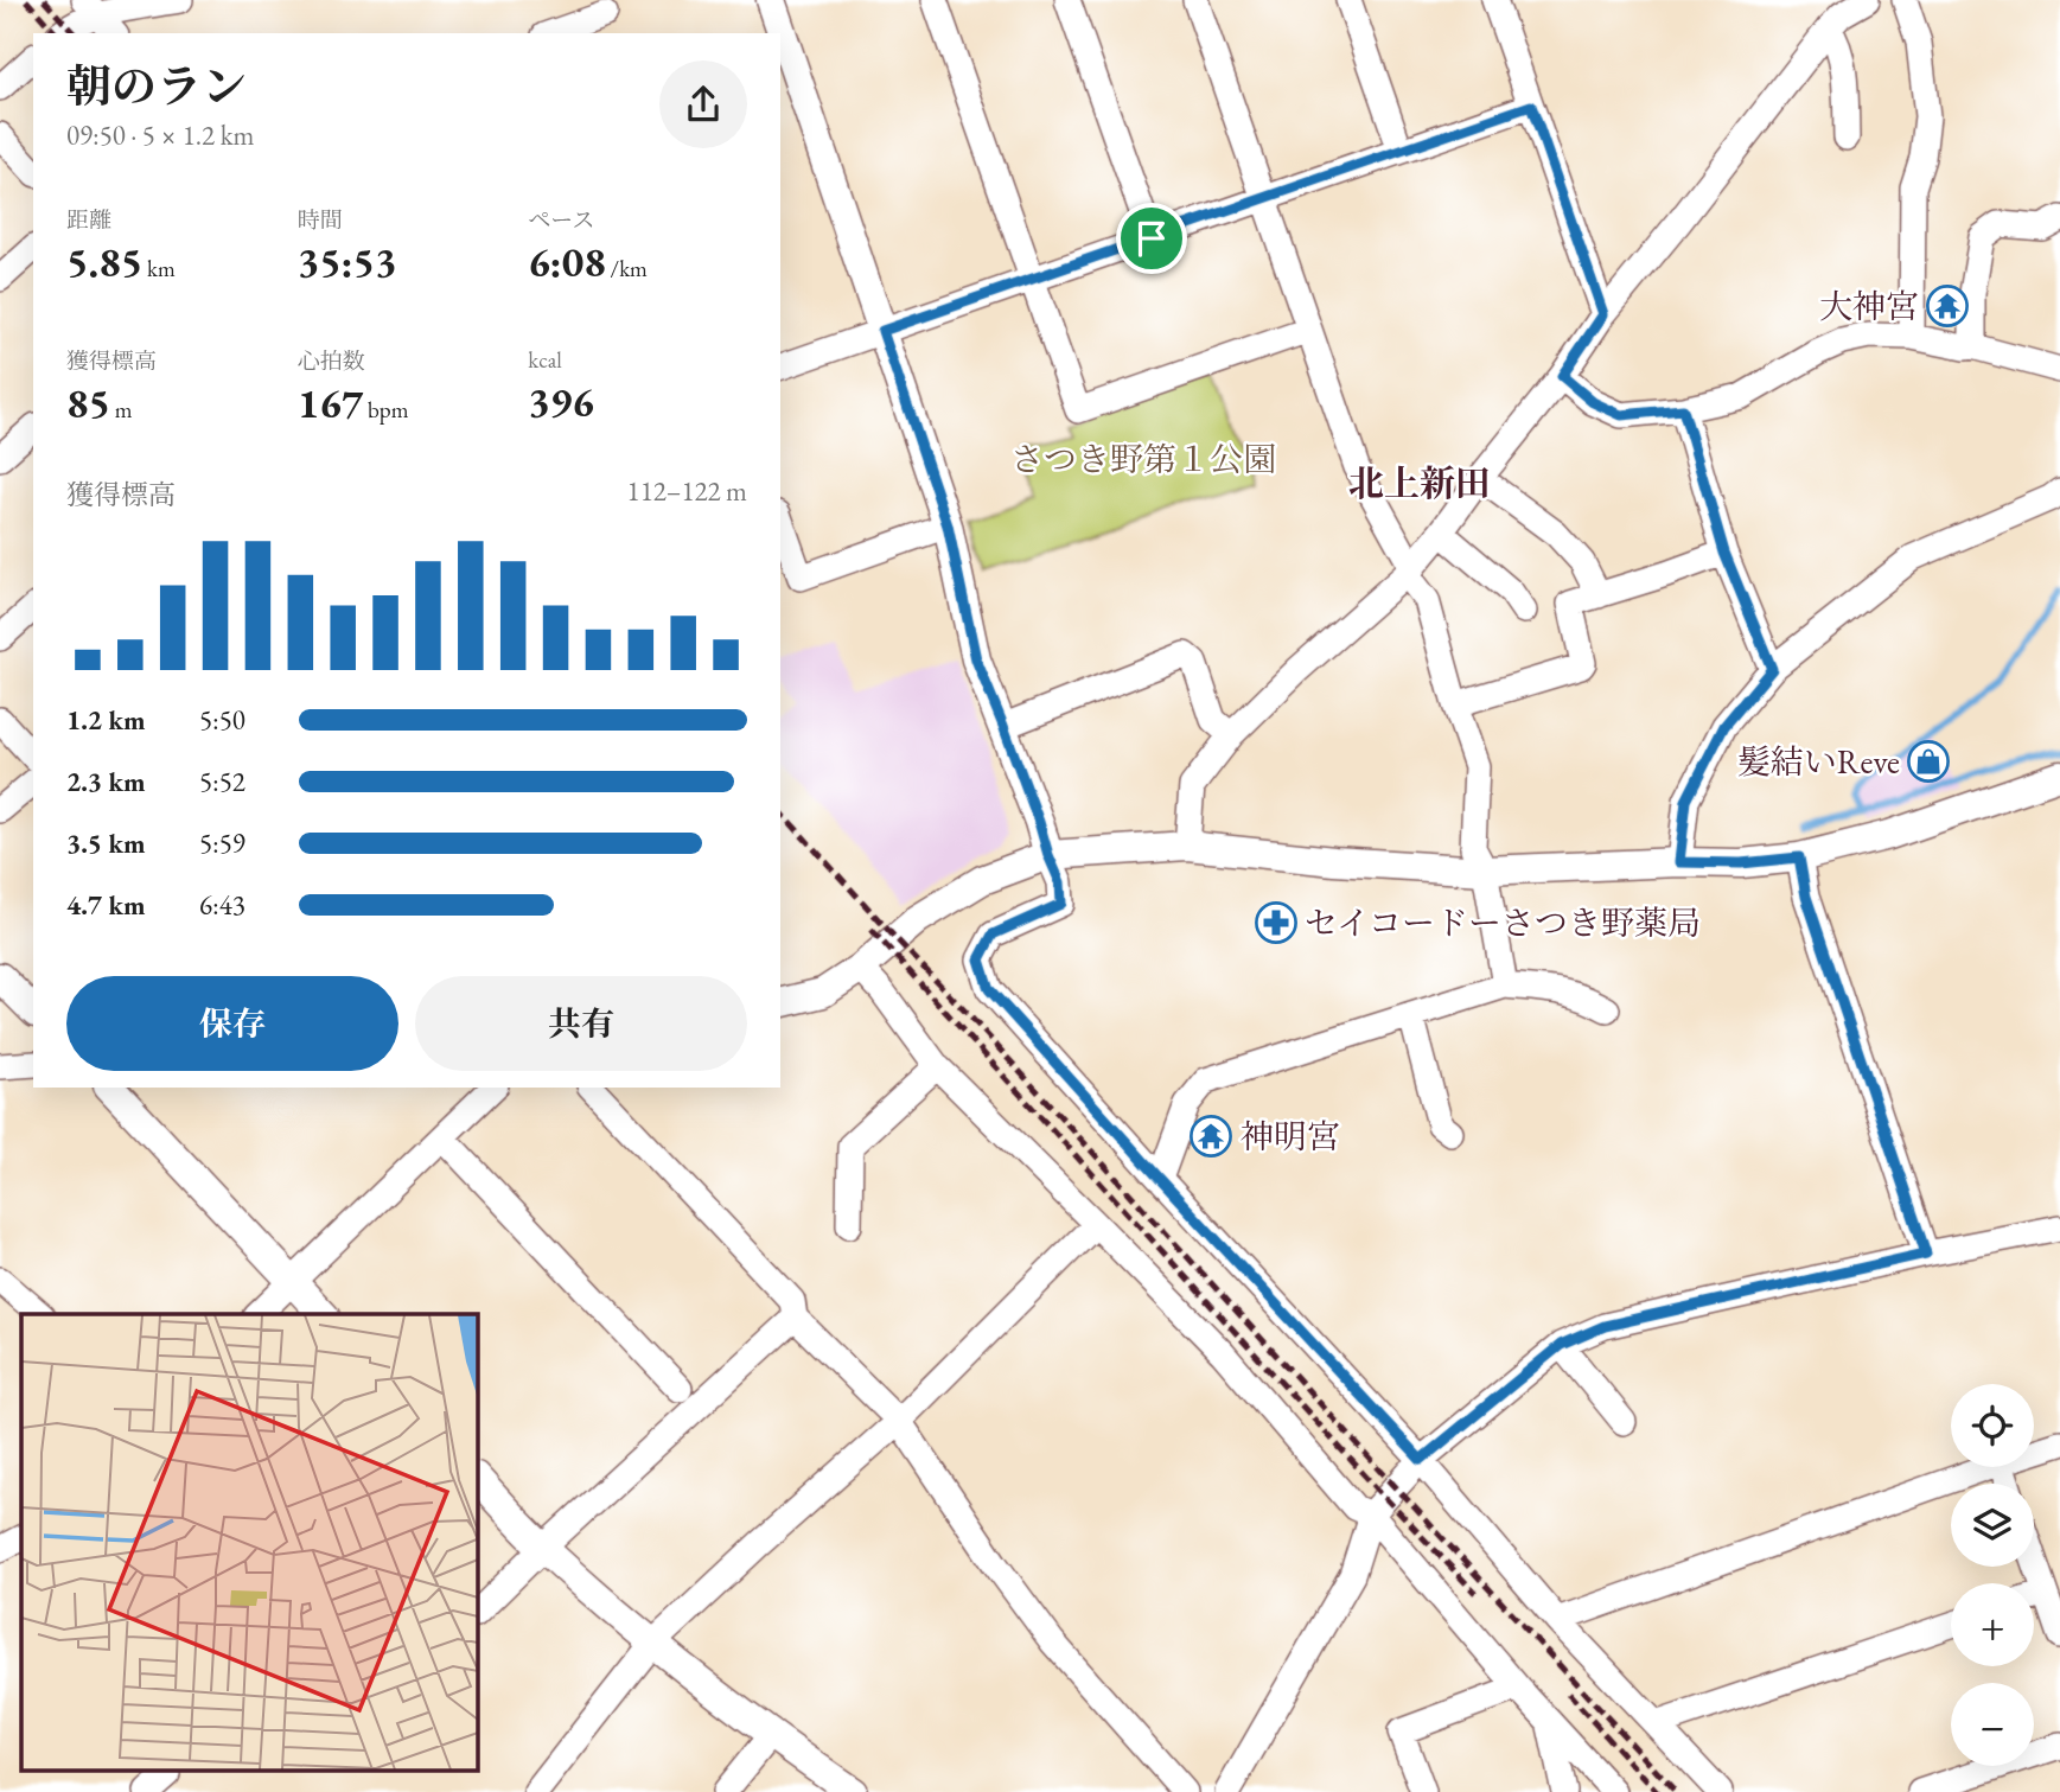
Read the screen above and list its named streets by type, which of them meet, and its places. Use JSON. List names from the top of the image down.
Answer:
{
  "districts": ["北上新田"],
  "parks": ["さつき野第１公園"],
  "places": {
    "temple": ["大神宮", "神明宮"],
    "shop": ["髪結いReve"],
    "pharmacy": ["セイコードーさつき野薬局"]
  },
  "page": {
    "heading": ["朝のラン", "09:50 · 5 × 1.2 km"],
    "stats": [
      ["距離", "5.85 km"],
      ["時間", "35:53"],
      ["ペース", "6:08 /km"],
      ["獲得標高", "85 m"],
      ["心拍数", "167 bpm"],
      ["kcal", "396"]
    ],
    "chart": ["獲得標高", "112–122 m"],
    "list": [
      {
        "name": "1.2 km",
        "note": "5:50"
      },
      {
        "name": "2.3 km",
        "note": "5:52"
      },
      {
        "name": "3.5 km",
        "note": "5:59"
      },
      {
        "name": "4.7 km",
        "note": "6:43"
      }
    ],
    "buttons": ["保存", "共有"],
    "map_buttons": ["+", "−"]
  }
}
